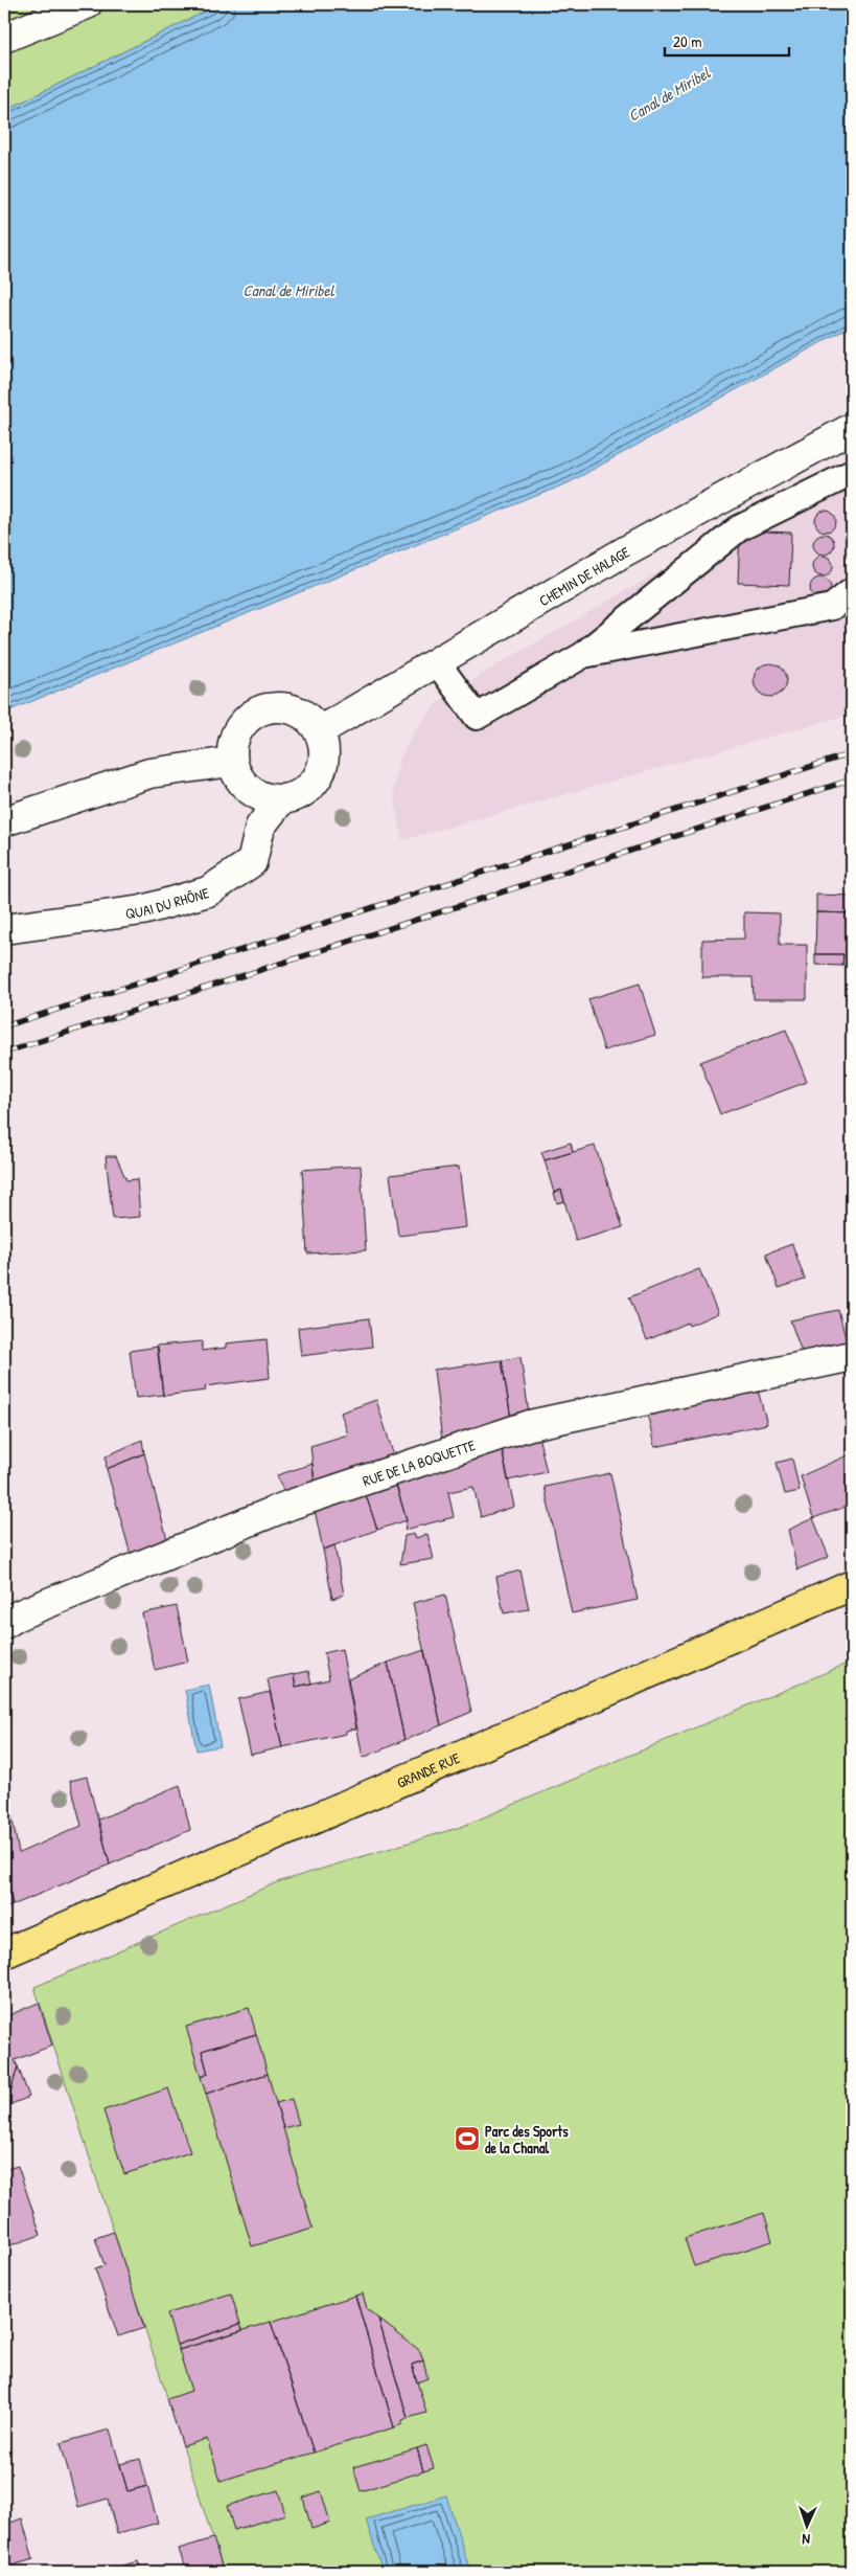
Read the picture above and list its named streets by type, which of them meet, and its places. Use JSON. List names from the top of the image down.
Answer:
{
  "streets": {
    "main road": ["GRANDE RUE"],
    "street": ["CHEMIN DE HALAGE", "QUAI DU RHÔNE", "RUE DE LA BOQUETTE"]
  },
  "crossings": [
    ["CHEMIN DE HALAGE", "QUAI DU RHÔNE"]
  ],
  "water": ["Canal de Miribel"],
  "places": {
    "sports": ["Parc des Sports de la Chanal"]
  },
  "scale_bar": "20 m",
  "north": "bottom"
}
